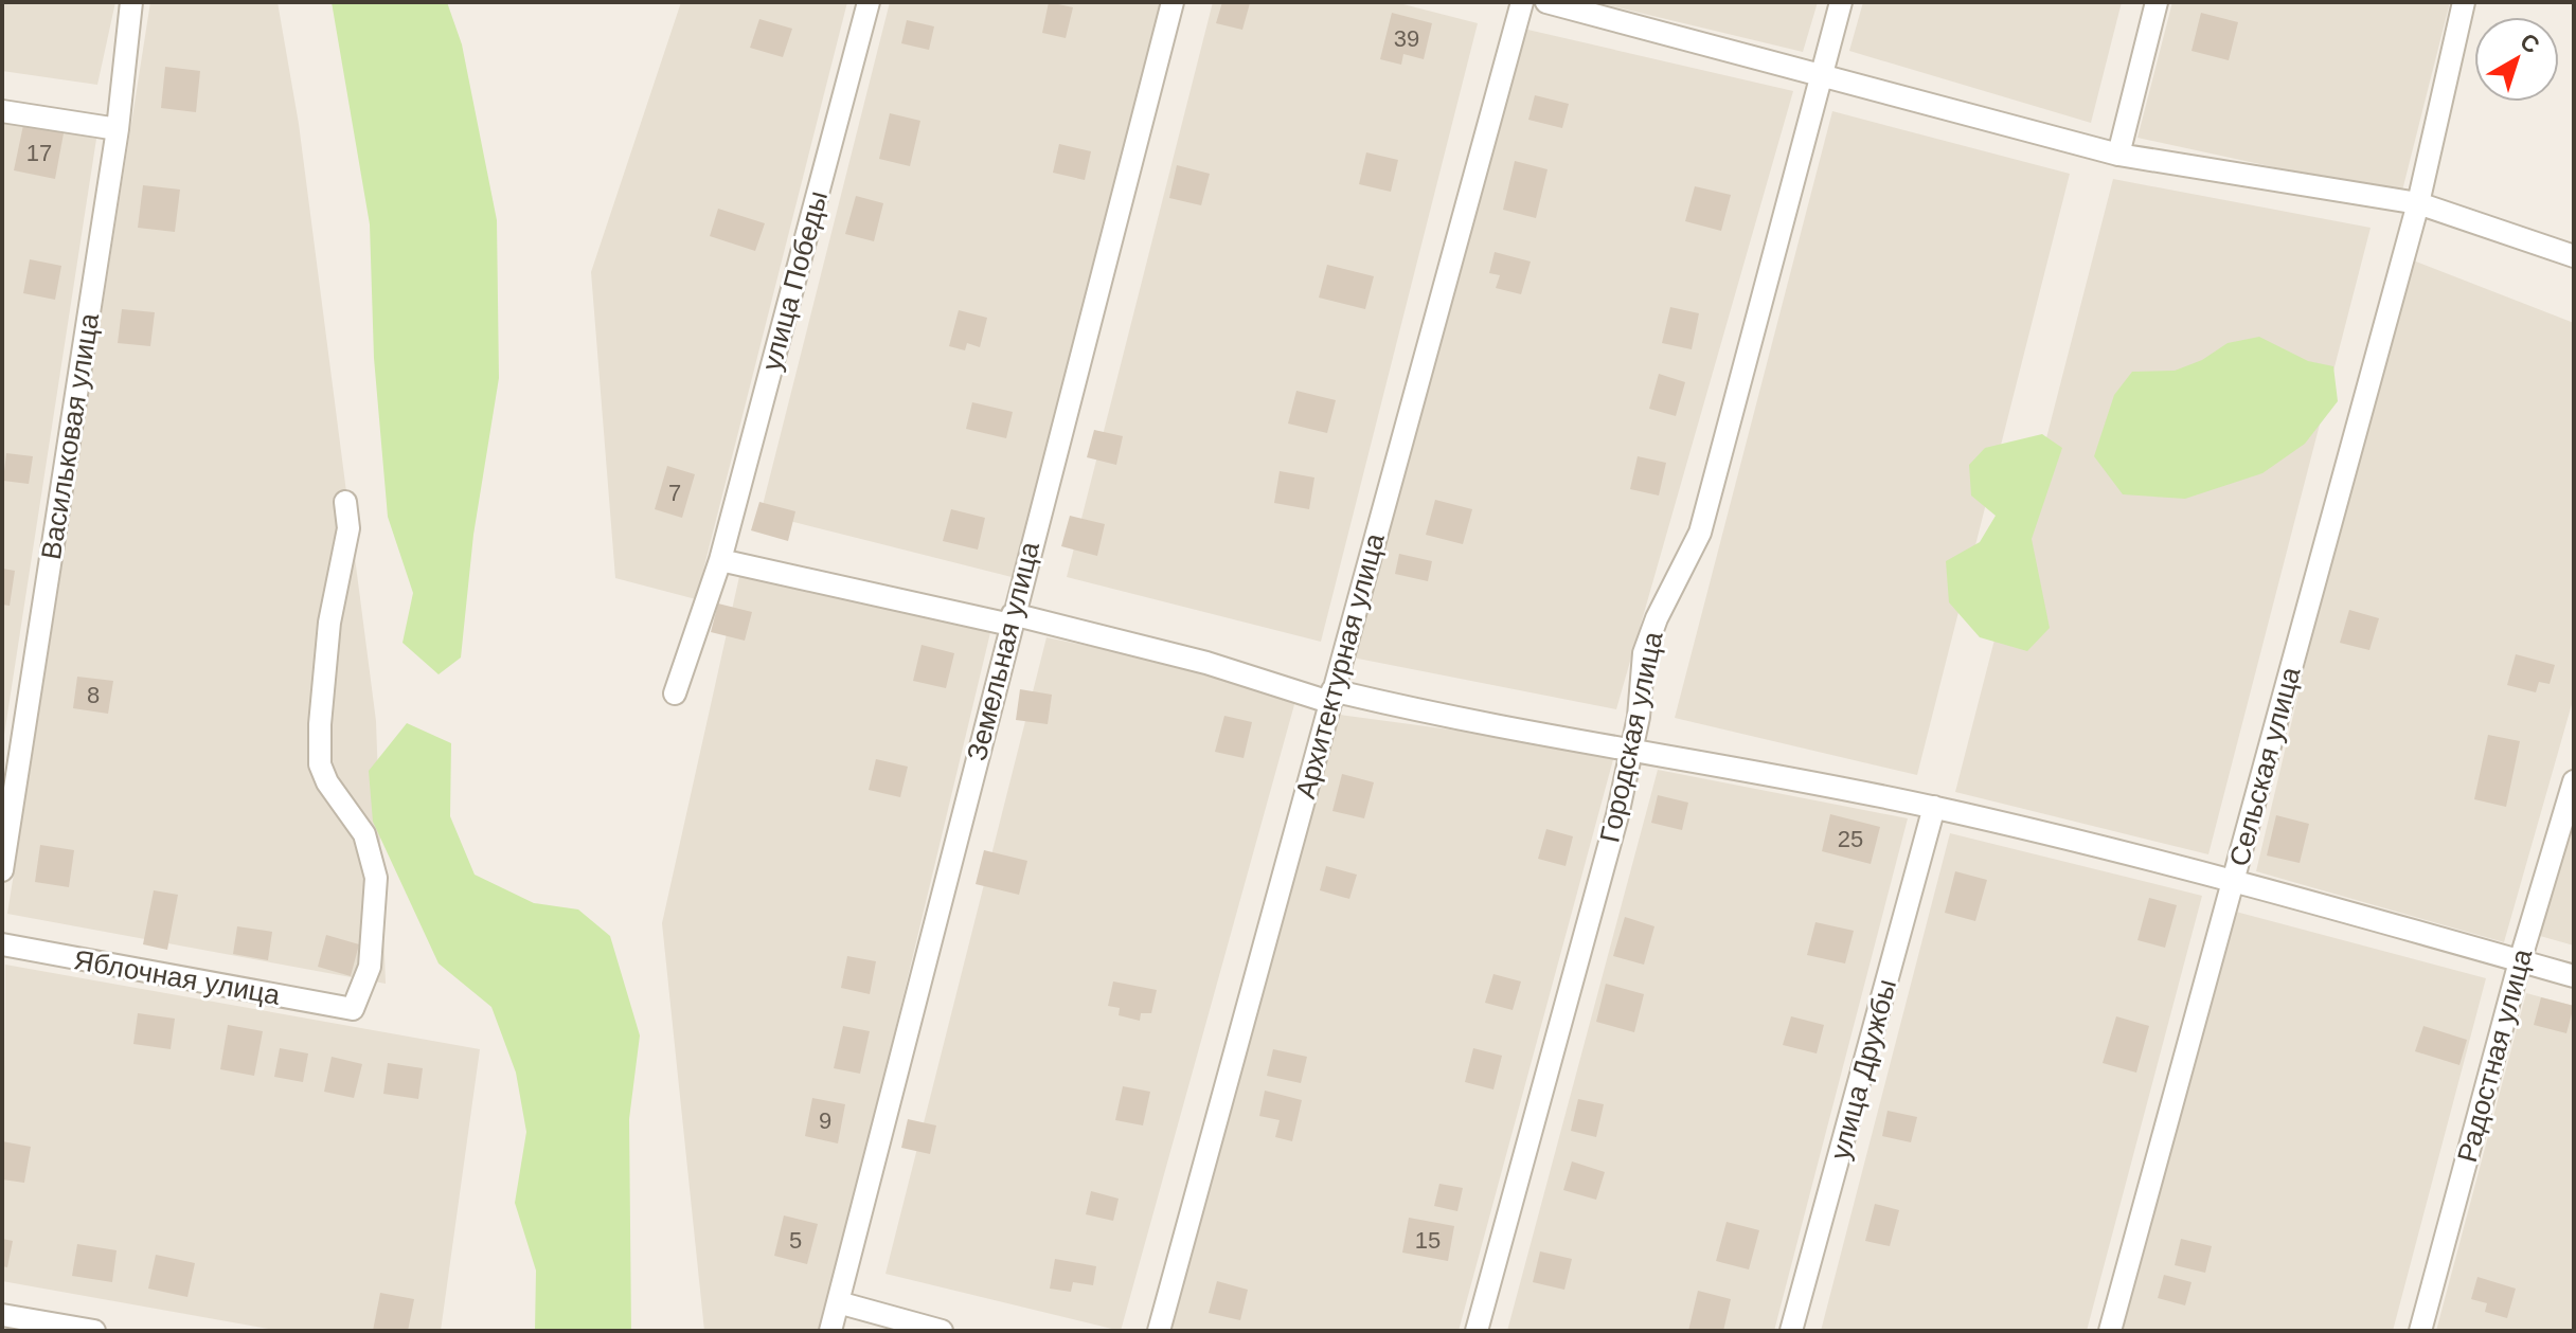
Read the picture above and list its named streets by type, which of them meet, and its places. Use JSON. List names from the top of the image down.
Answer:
{
  "streets": {
    "street": [
      "улица Победы",
      "Васильковая улица",
      "Земельная улица",
      "Архитектурная улица",
      "Городская улица",
      "Сельская улица",
      "Яблочная улица",
      "Радостная улица",
      "улица Дружбы"
    ]
  },
  "house_numbers": [
    "39",
    "17",
    "7",
    "8",
    "25",
    "9",
    "5",
    "15"
  ],
  "north": "top right"
}
